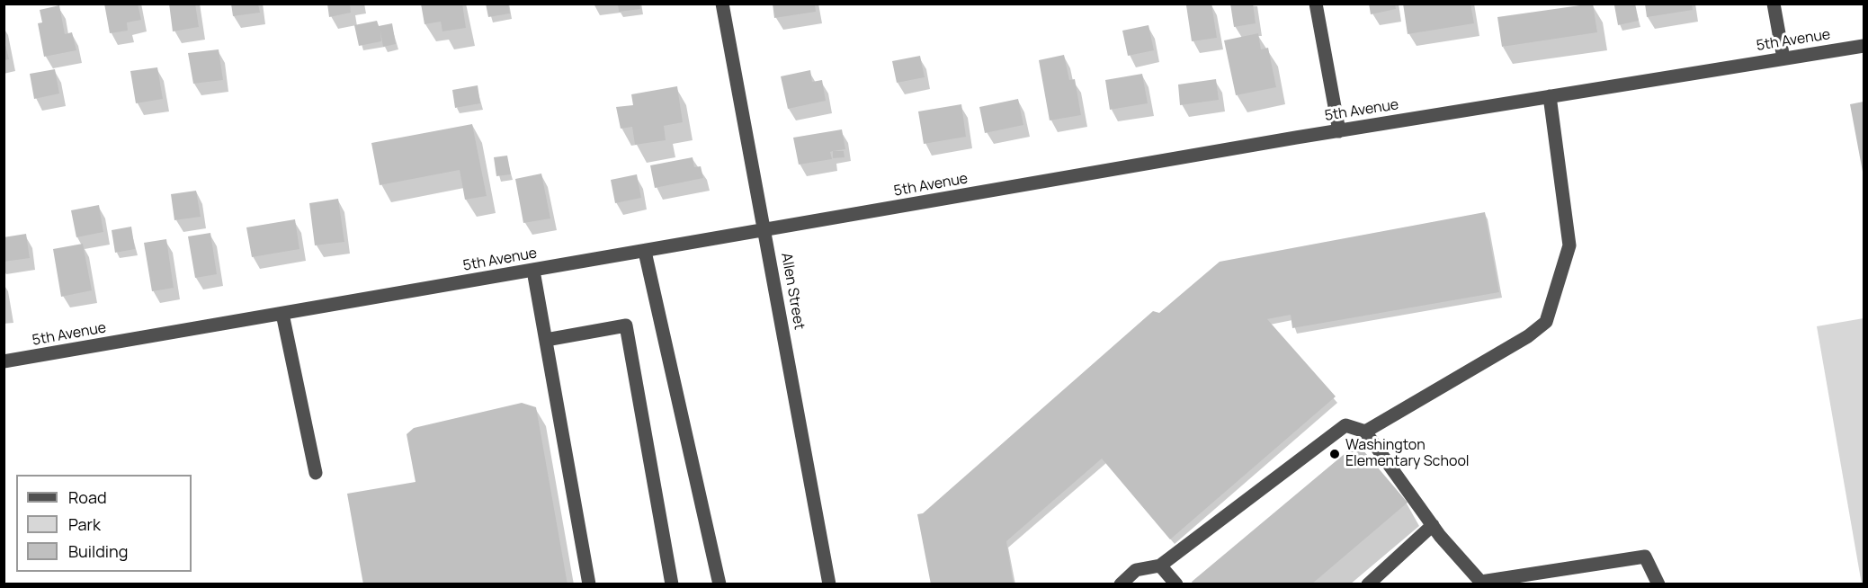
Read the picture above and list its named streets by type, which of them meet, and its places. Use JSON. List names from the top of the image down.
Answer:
{
  "streets": {
    "street": ["5th Avenue", "Allen Street"]
  },
  "crossings": [
    ["5th Avenue", "Allen Street"]
  ],
  "places": ["Washington Elementary School"],
  "legend": ["Road", "Park", "Building"]
}
